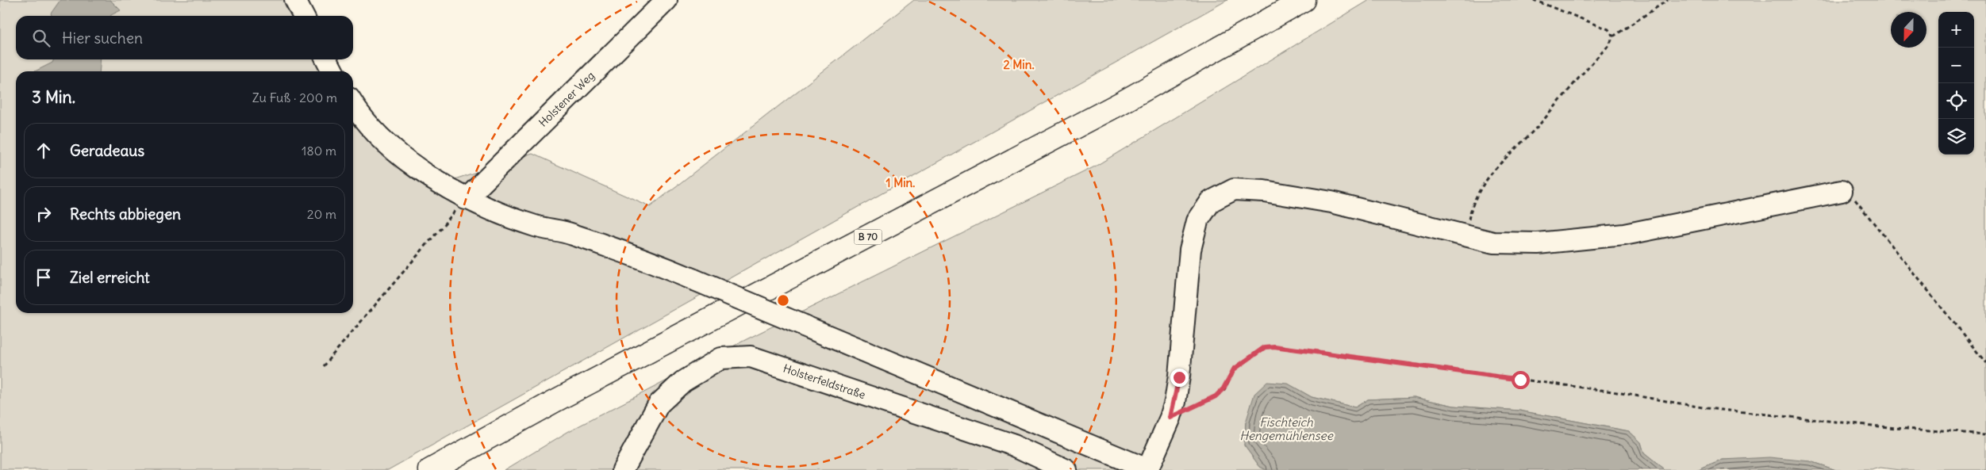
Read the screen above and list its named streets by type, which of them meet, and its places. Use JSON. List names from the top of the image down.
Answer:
{
  "streets": {
    "main road": ["B 70"],
    "street": ["Holstener Weg", "Holsterfeldstraße"]
  },
  "water": ["Fischteich Hengemühlensee"],
  "north": "bottom",
  "page": {
    "map_buttons": ["+", "−"],
    "search": "Hier suchen",
    "heading": ["3 Min.", "Zu Fuß · 200 m"],
    "list": [
      ["Geradeaus", "180 m"],
      ["Rechts abbiegen", "20 m"],
      "Ziel erreicht"
    ]
  },
  "rings": ["2 Min.", "1 Min."]
}
